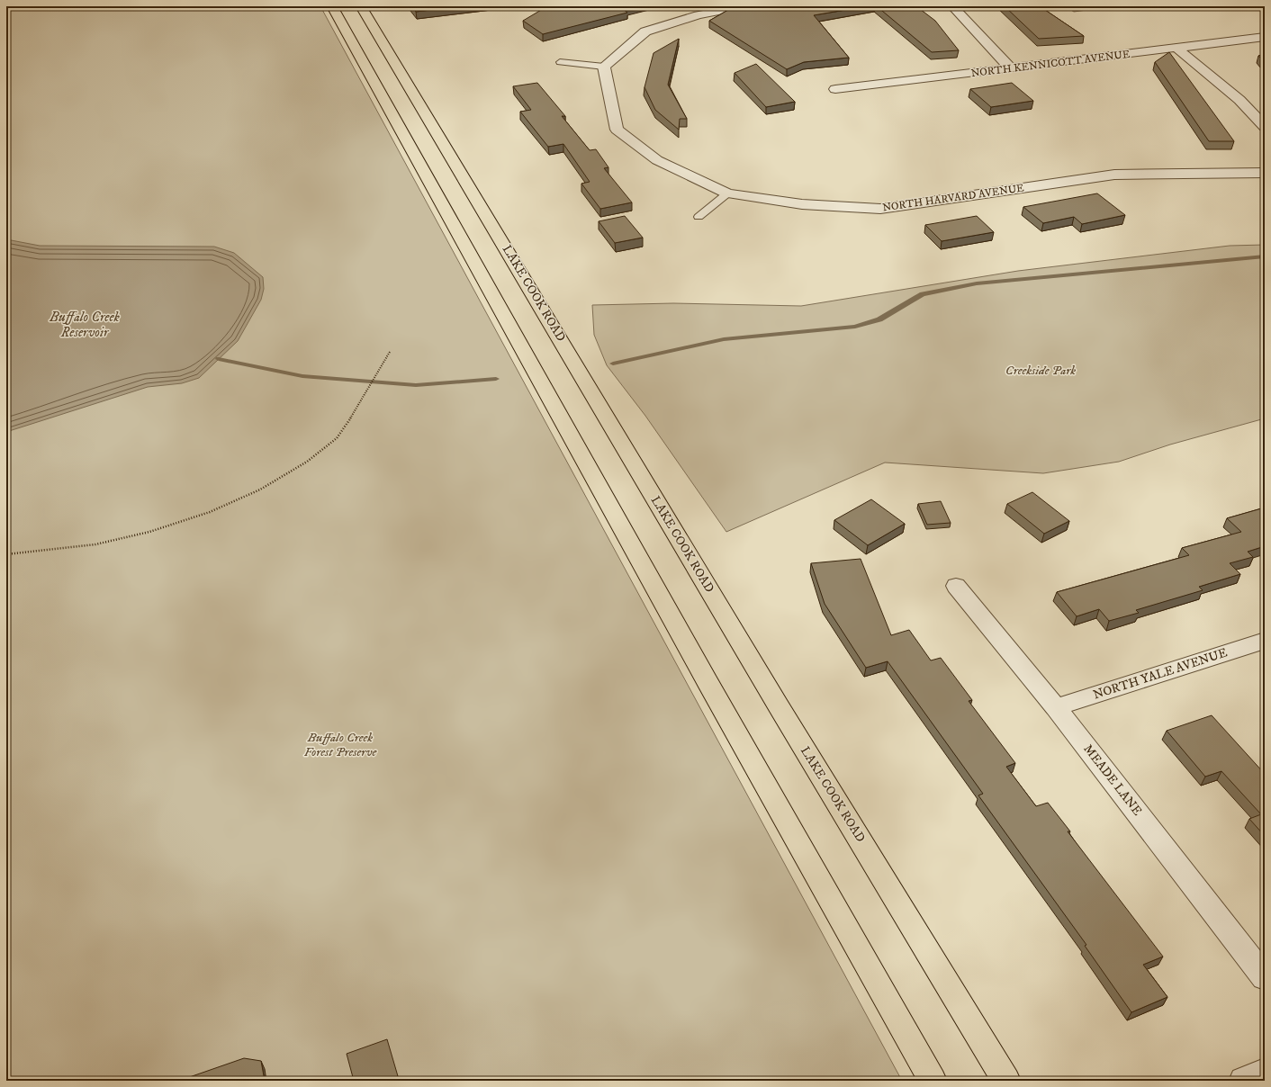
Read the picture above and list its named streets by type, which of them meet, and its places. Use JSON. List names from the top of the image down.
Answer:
{
  "streets": {
    "main road": ["LAKE COOK ROAD"],
    "street": [
      "NORTH KENNICOTT AVENUE",
      "NORTH HARVARD AVENUE",
      "NORTH YALE AVENUE",
      "MEADE LANE"
    ]
  },
  "crossings": [
    ["NORTH YALE AVENUE", "MEADE LANE"]
  ],
  "water": ["Buffalo Creek Reservoir"],
  "parks": ["Creekside Park", "Buffalo Creek Forest Preserve"]
}
